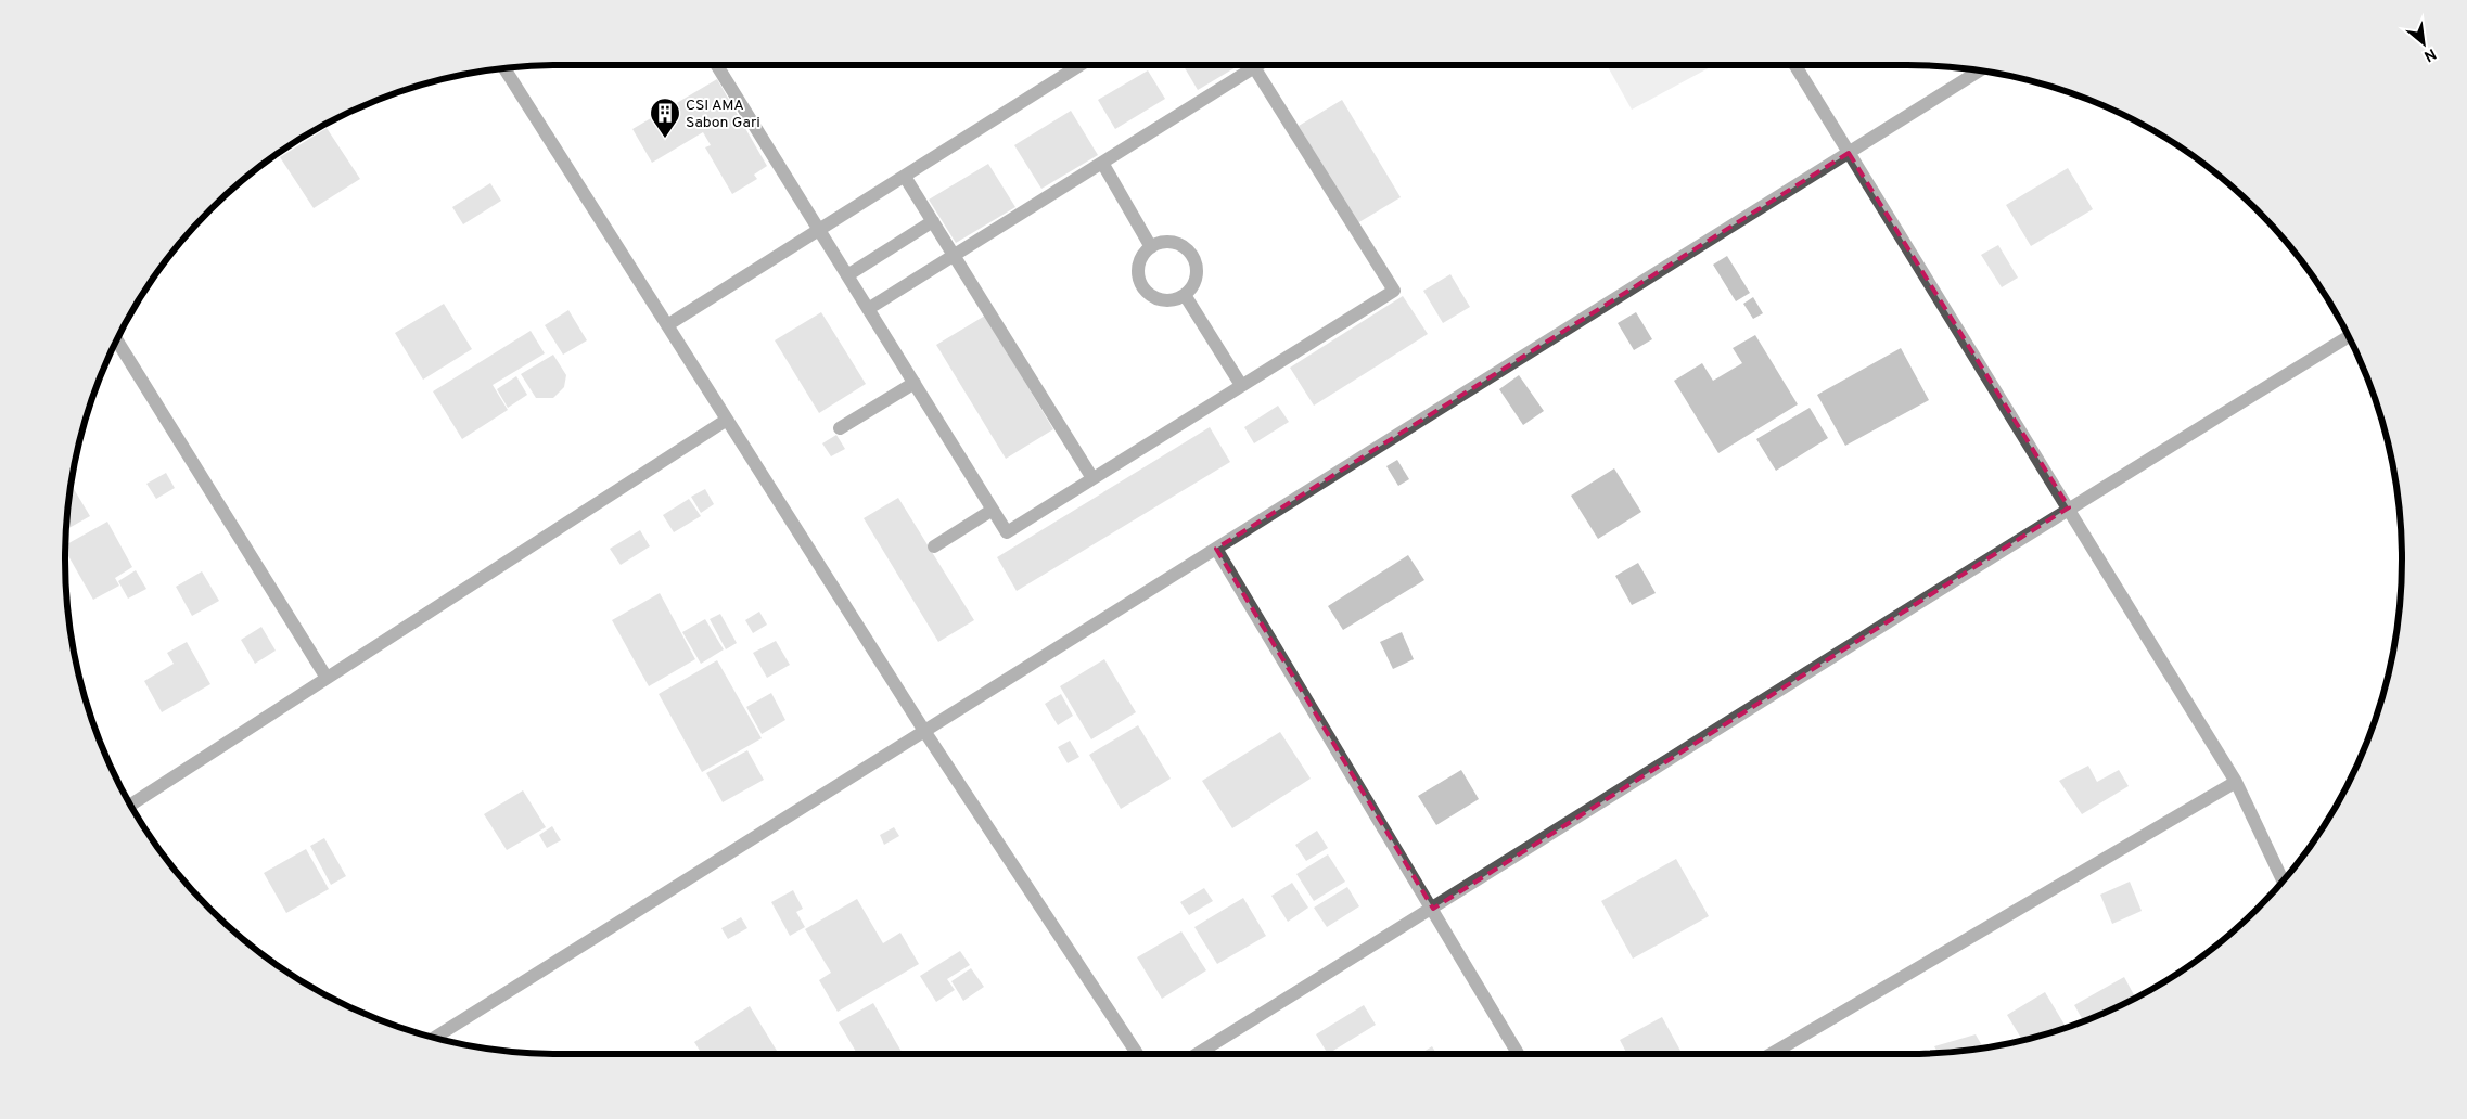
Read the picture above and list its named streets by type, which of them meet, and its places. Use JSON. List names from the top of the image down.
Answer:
{
  "places": {
    "building": ["CSI AMA Sabon Gari"]
  },
  "north": "bottom right"
}
